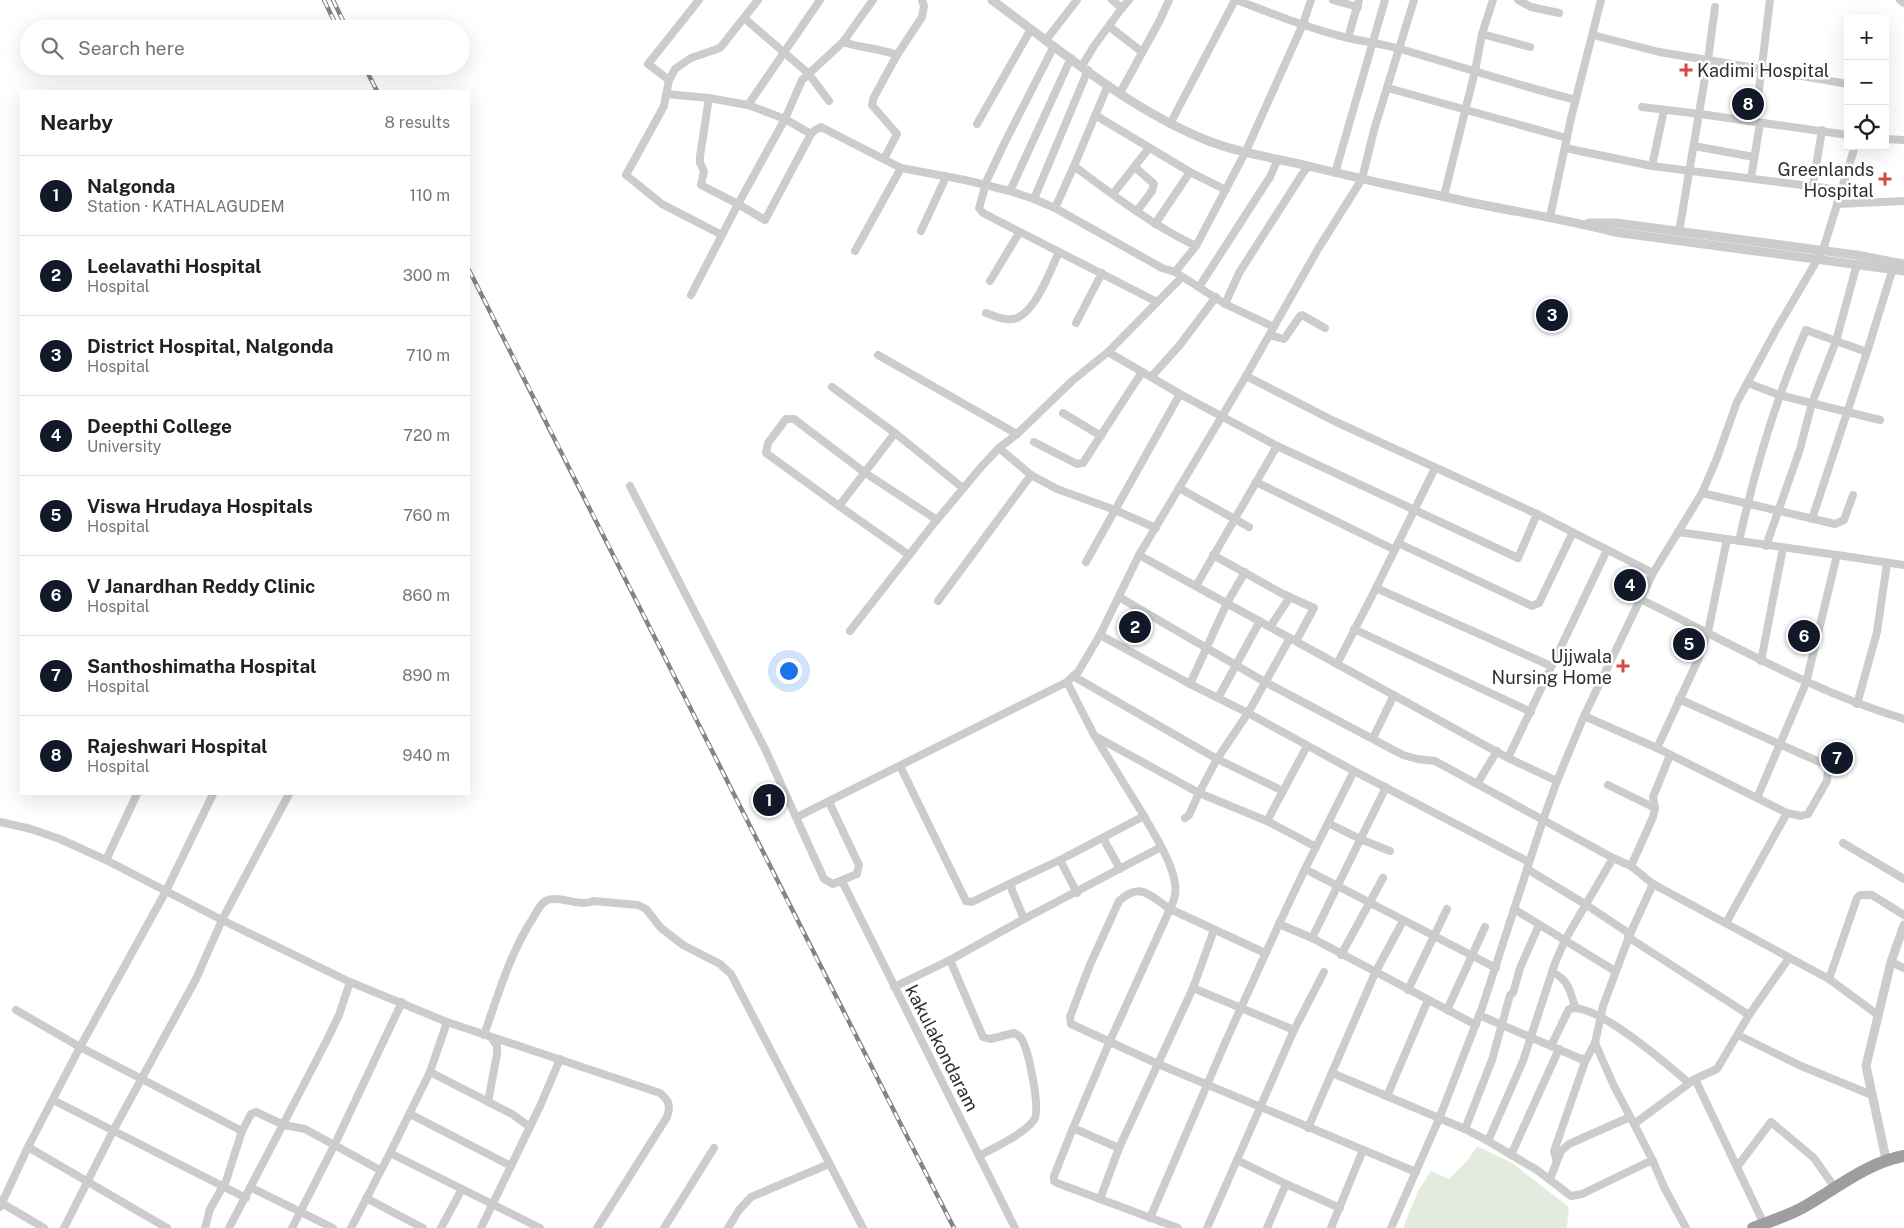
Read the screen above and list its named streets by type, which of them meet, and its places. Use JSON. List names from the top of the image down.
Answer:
{
  "streets": {
    "street": ["kakulakondaram"]
  },
  "places": {
    "health": ["Kadimi Hospital", "Greenlands Hospital", "Ujjwala Nursing Home"]
  },
  "page": {
    "map_buttons": ["+", "−"],
    "search": "Search here",
    "pins": [
      "8",
      "3",
      "4",
      "2",
      "6",
      "5",
      "7",
      "1"
    ],
    "heading": ["Nearby", "8 results"],
    "list": [
      {
        "mark": "1",
        "name": "Nalgonda",
        "note": "Station · KATHALAGUDEM",
        "value": "110 m"
      },
      {
        "mark": "2",
        "name": "Leelavathi Hospital",
        "note": "Hospital",
        "value": "300 m"
      },
      {
        "mark": "3",
        "name": "District Hospital, Nalgonda",
        "note": "Hospital",
        "value": "710 m"
      },
      {
        "mark": "4",
        "name": "Deepthi College",
        "note": "University",
        "value": "720 m"
      },
      {
        "mark": "5",
        "name": "Viswa Hrudaya Hospitals",
        "note": "Hospital",
        "value": "760 m"
      },
      {
        "mark": "6",
        "name": "V Janardhan Reddy Clinic",
        "note": "Hospital",
        "value": "860 m"
      },
      {
        "mark": "7",
        "name": "Santhoshimatha Hospital",
        "note": "Hospital",
        "value": "890 m"
      },
      {
        "mark": "8",
        "name": "Rajeshwari Hospital",
        "note": "Hospital",
        "value": "940 m"
      }
    ]
  }
}
